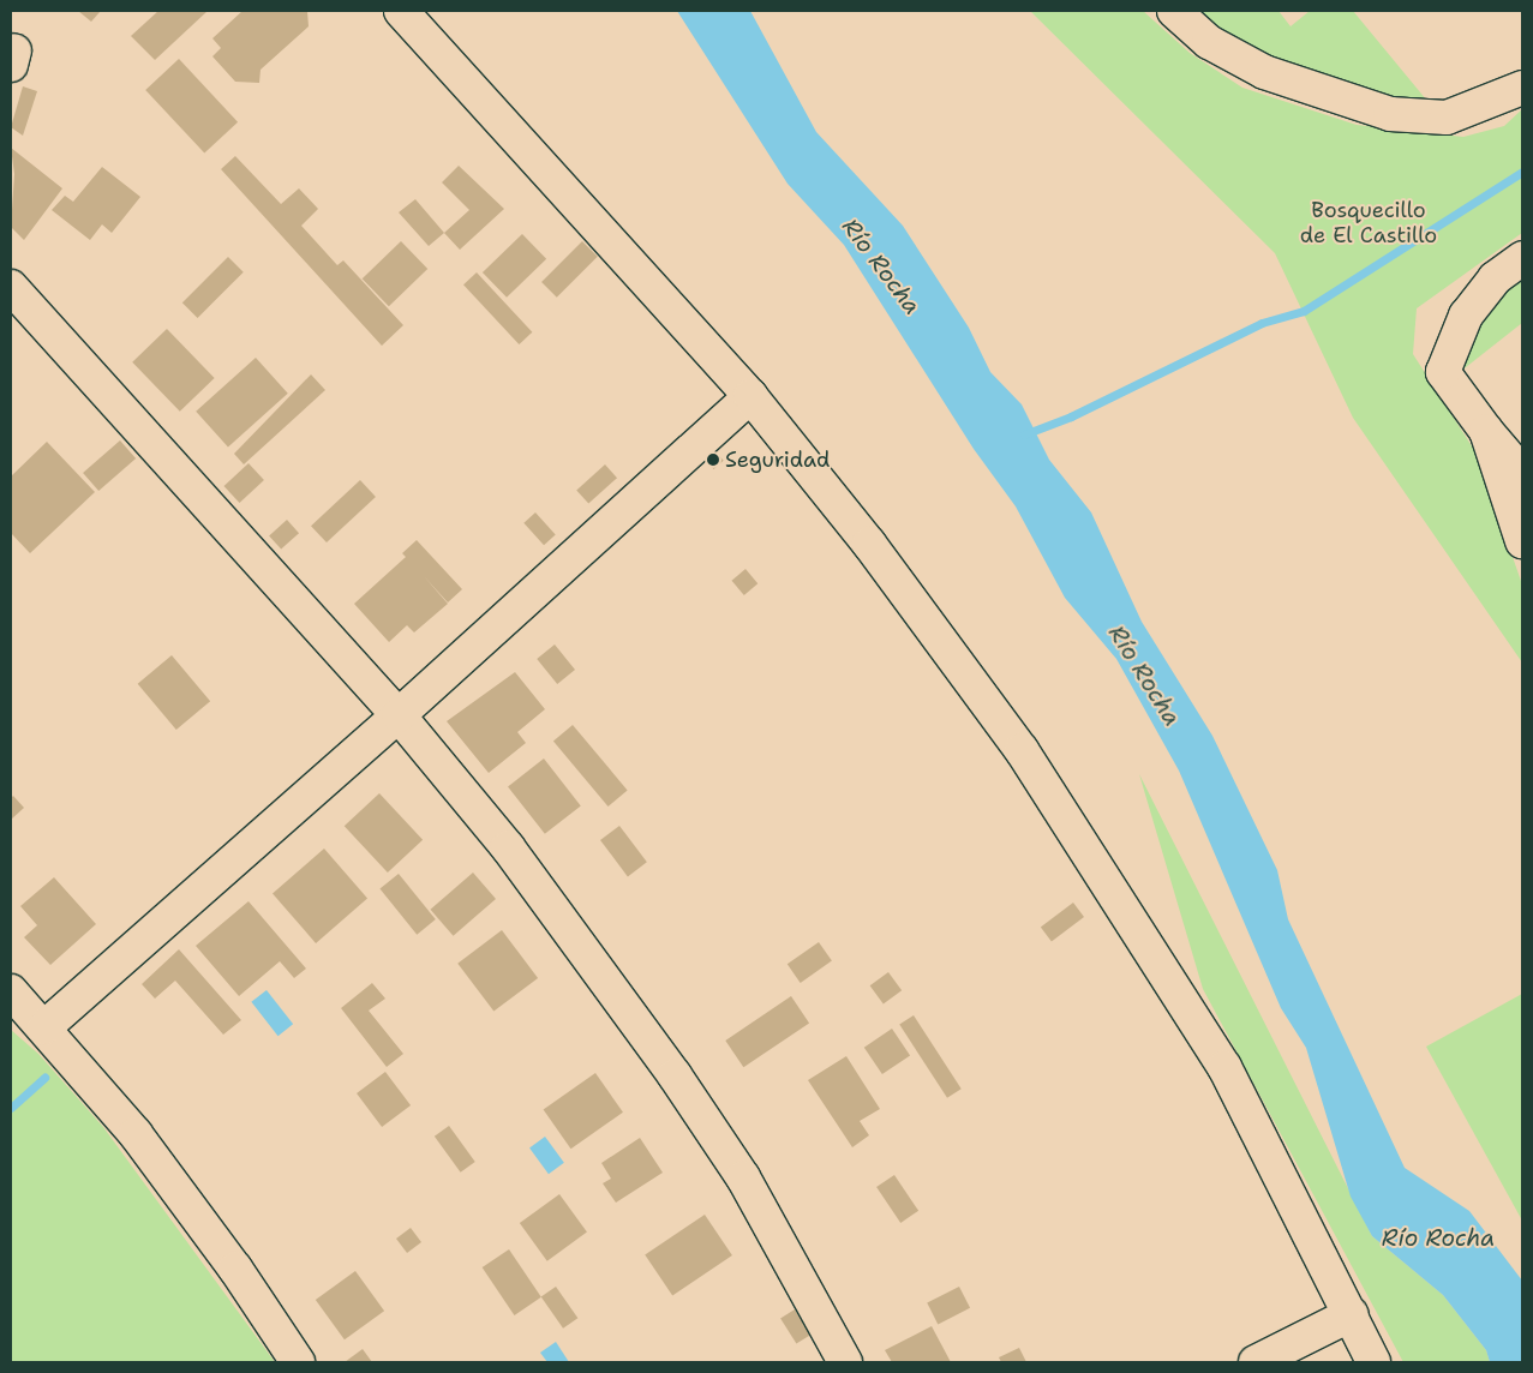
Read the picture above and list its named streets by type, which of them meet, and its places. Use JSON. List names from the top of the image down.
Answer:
{
  "water": ["Río Rocha"],
  "parks": ["Bosquecillo de El Castillo"],
  "places": ["Seguridad"]
}
